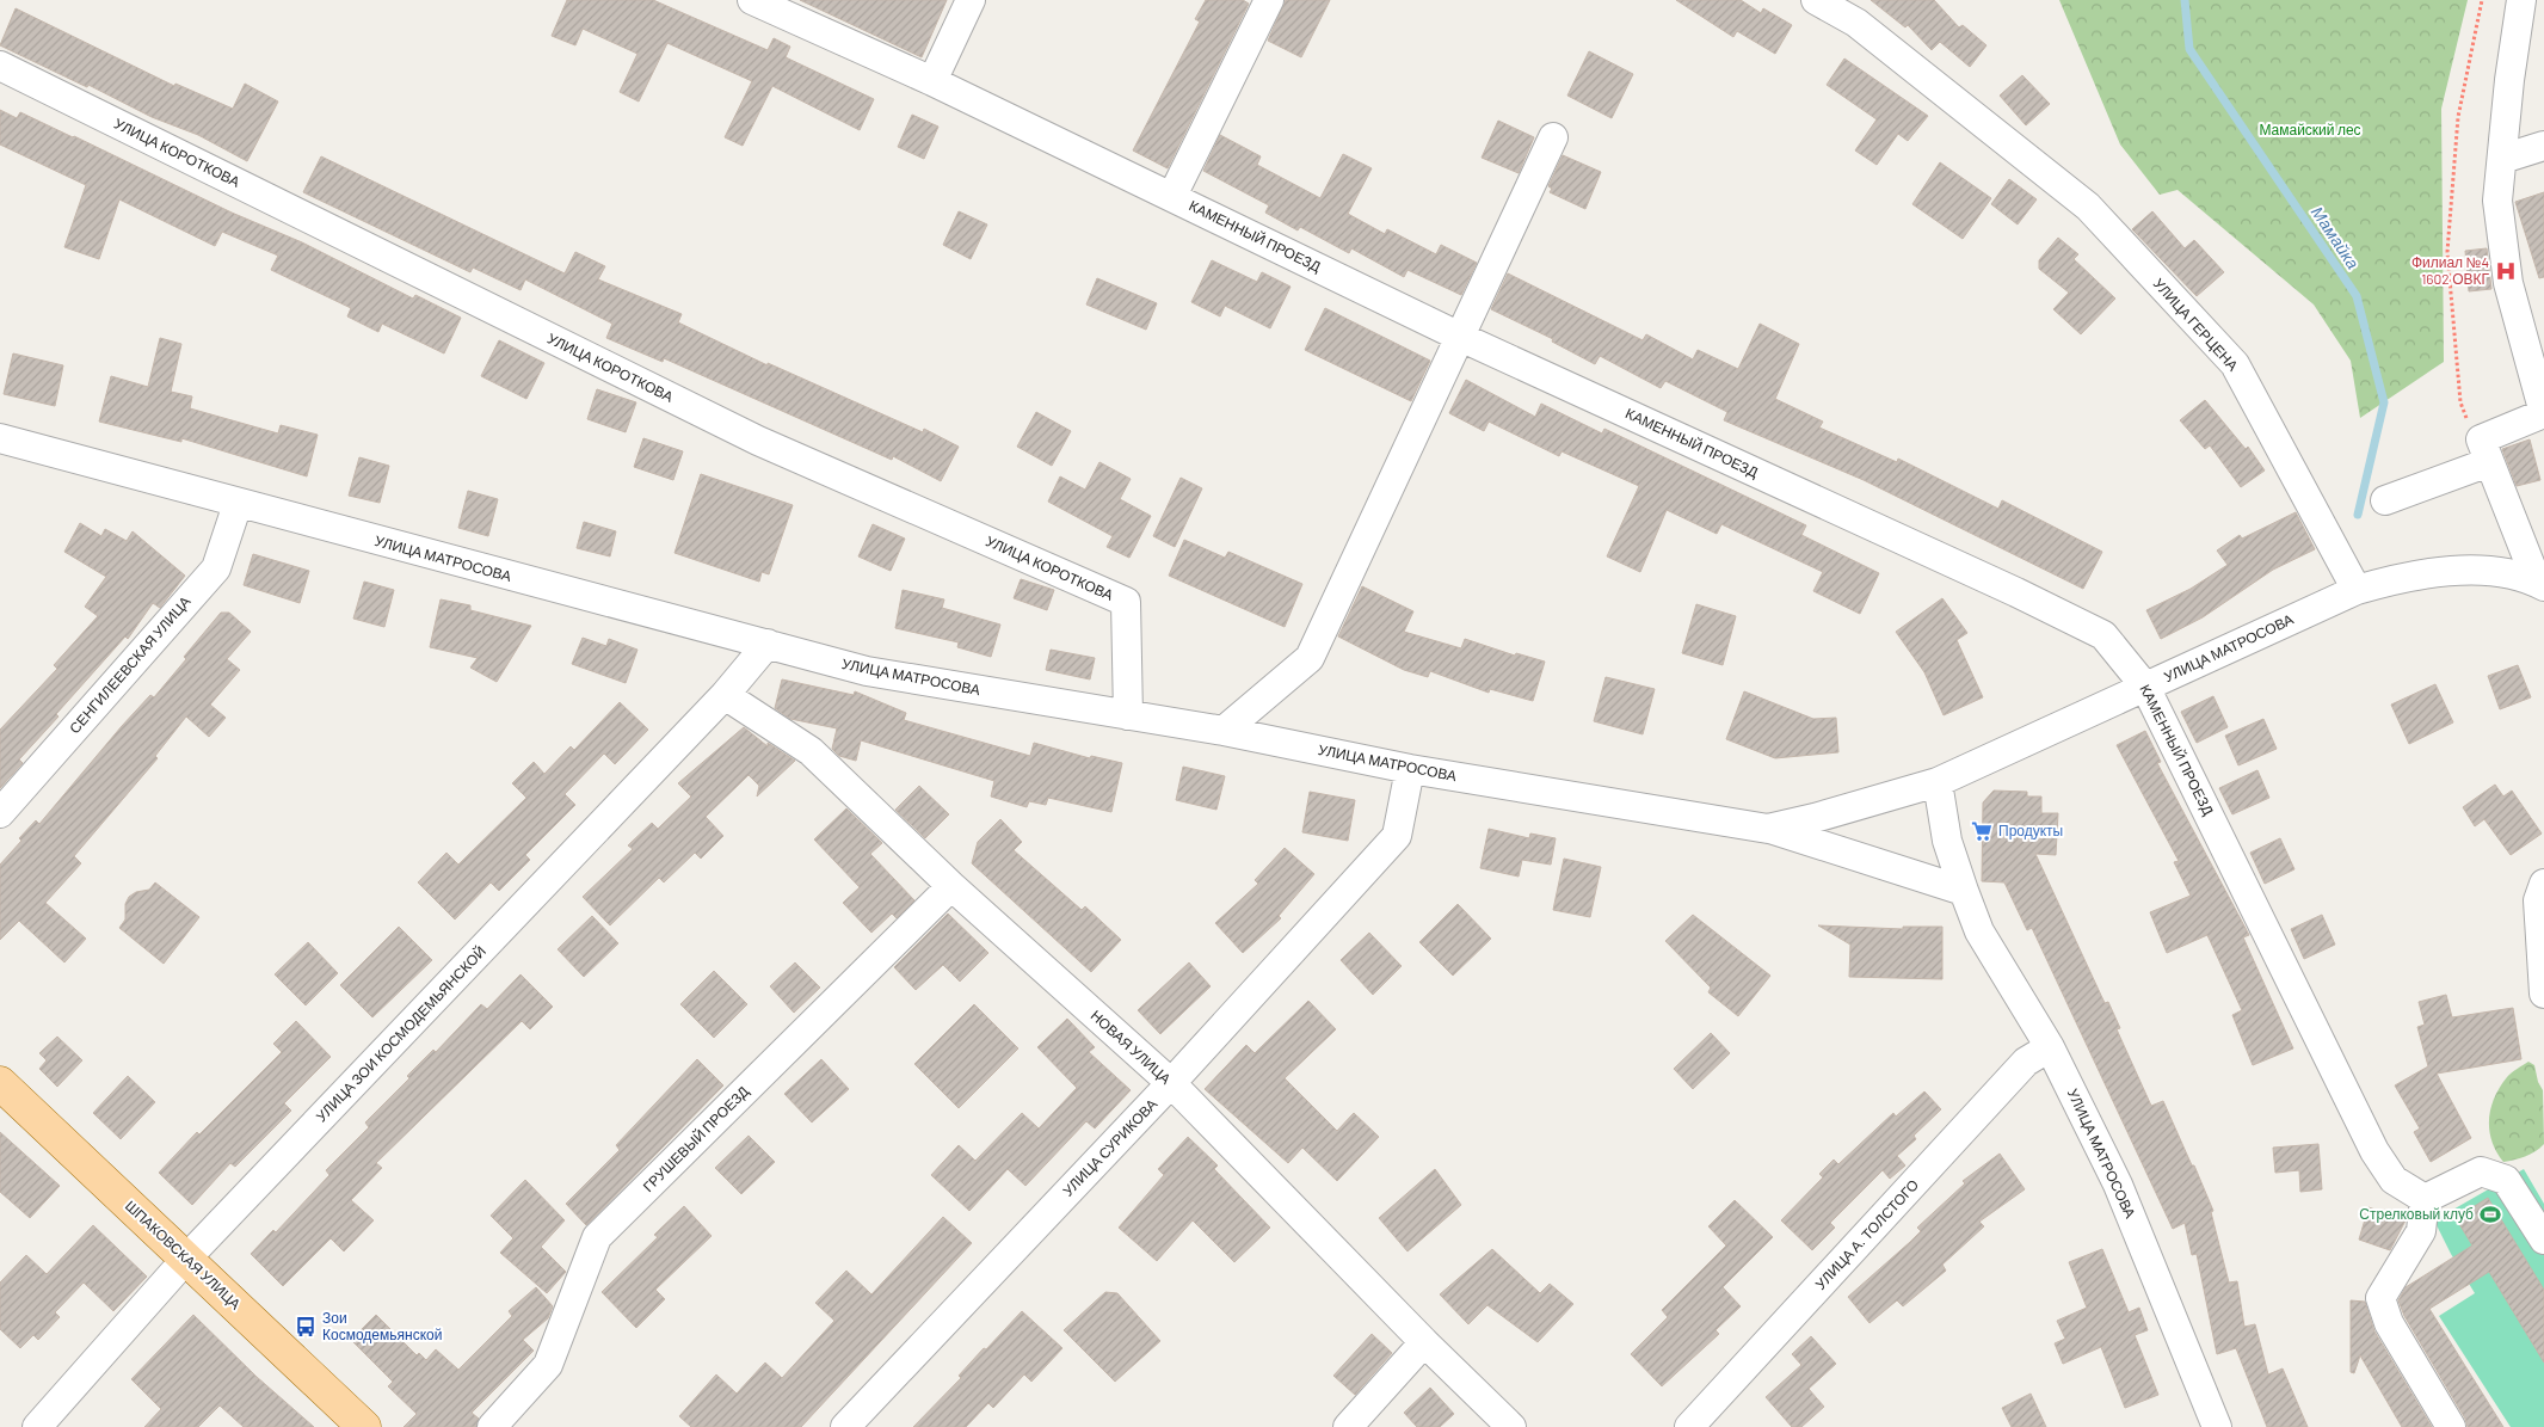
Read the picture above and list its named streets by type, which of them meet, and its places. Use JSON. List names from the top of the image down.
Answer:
{
  "streets": {
    "main road": ["ШПАКОВСКАЯ УЛИЦА"],
    "street": [
      "УЛИЦА КОРОТКОВА",
      "КАМЕННЫЙ ПРОЕЗД",
      "УЛИЦА ГЕРЦЕНА",
      "УЛИЦА МАТРОСОВА",
      "СЕНГИЛЕЕВСКАЯ УЛИЦА",
      "УЛИЦА ЗОИ КОСМОДЕМЬЯНСКОЙ",
      "НОВАЯ УЛИЦА",
      "ГРУШЕВЫЙ ПРОЕЗД",
      "УЛИЦА СУРИКОВА",
      "УЛИЦА А. ТОЛСТОГО"
    ]
  },
  "crossings": [
    ["УЛИЦА КОРОТКОВА", "УЛИЦА МАТРОСОВА"],
    ["КАМЕННЫЙ ПРОЕЗД", "УЛИЦА МАТРОСОВА"],
    ["УЛИЦА ГЕРЦЕНА", "УЛИЦА МАТРОСОВА"],
    ["УЛИЦА МАТРОСОВА", "СЕНГИЛЕЕВСКАЯ УЛИЦА"],
    ["УЛИЦА МАТРОСОВА", "УЛИЦА ЗОИ КОСМОДЕМЬЯНСКОЙ"],
    ["УЛИЦА МАТРОСОВА", "УЛИЦА СУРИКОВА"],
    ["УЛИЦА МАТРОСОВА", "УЛИЦА А. ТОЛСТОГО"],
    ["УЛИЦА ЗОИ КОСМОДЕМЬЯНСКОЙ", "НОВАЯ УЛИЦА"],
    ["УЛИЦА ЗОИ КОСМОДЕМЬЯНСКОЙ", "ШПАКОВСКАЯ УЛИЦА"],
    ["НОВАЯ УЛИЦА", "ГРУШЕВЫЙ ПРОЕЗД"],
    ["НОВАЯ УЛИЦА", "УЛИЦА СУРИКОВА"]
  ],
  "water": ["Мамайка"],
  "parks": ["Мамайский лес"],
  "places": {
    "hospital": ["Филиал №4 1602 ОВКГ"],
    "supermarket": ["Продукты"],
    "sports": ["Стрелковый клуб"],
    "bus stop": ["Зои Космодемьянской"]
  }
}
